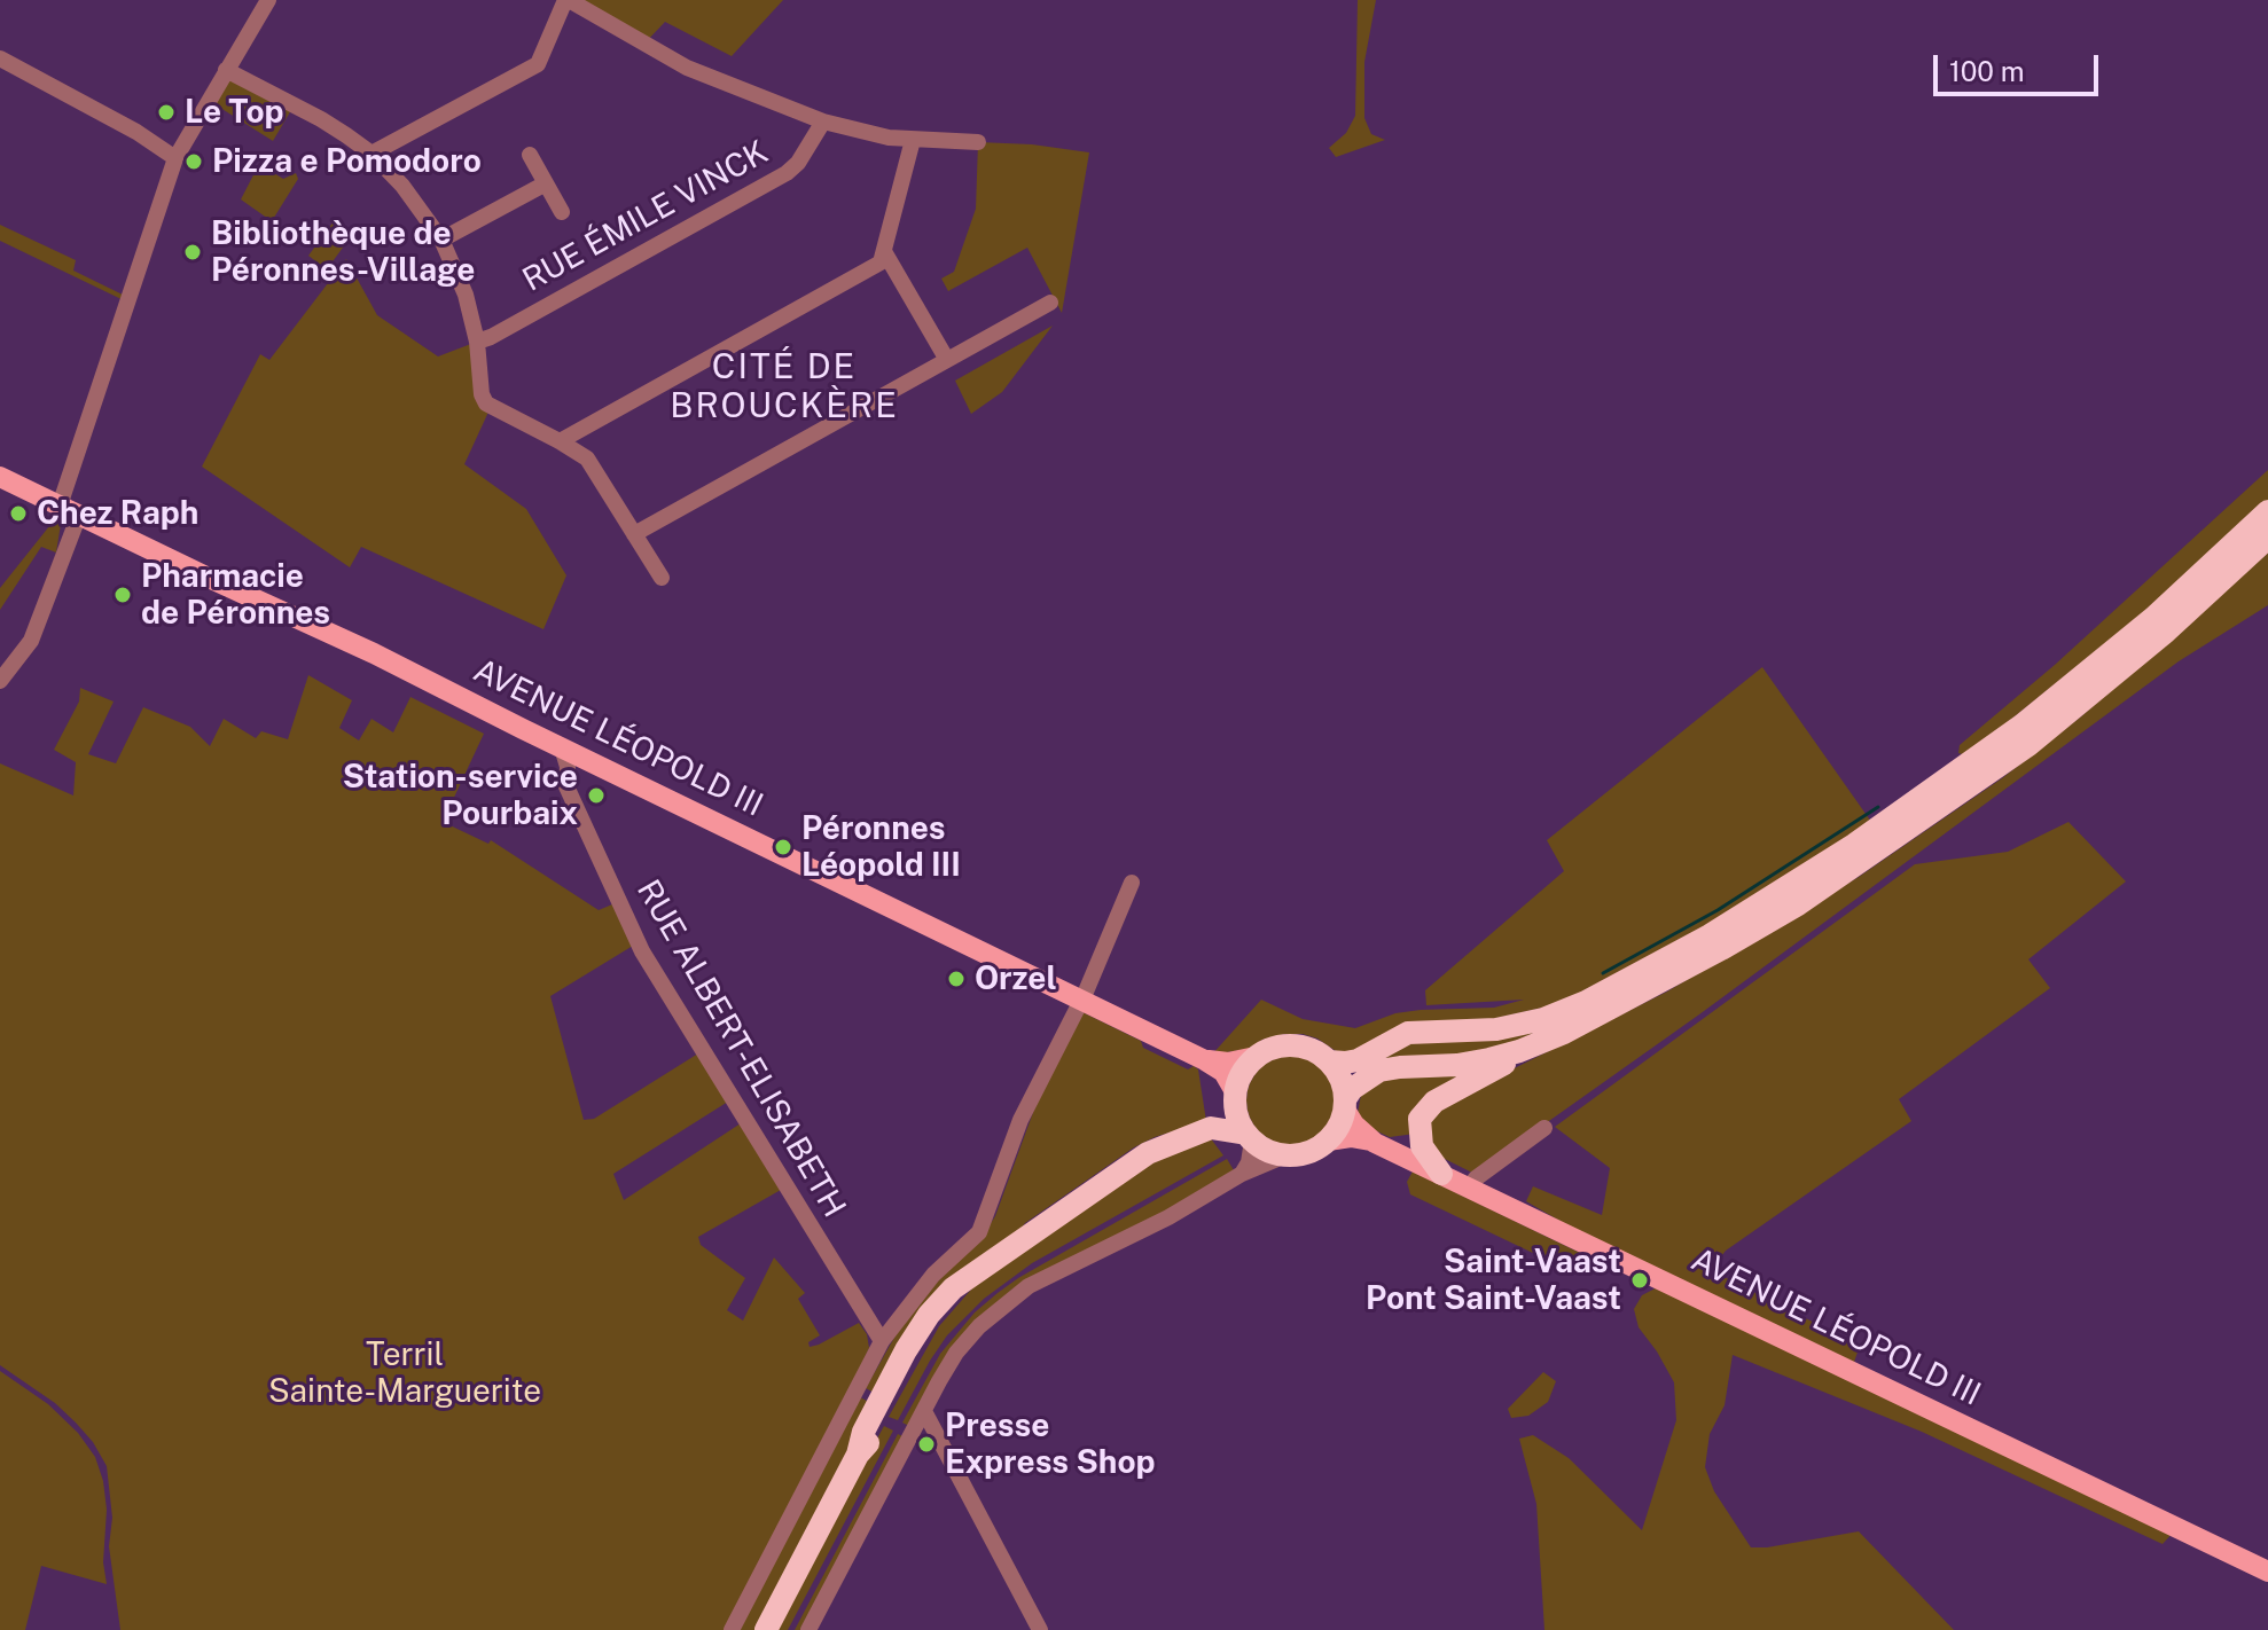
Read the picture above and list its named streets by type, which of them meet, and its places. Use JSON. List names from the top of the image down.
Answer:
{
  "streets": {
    "main road": ["AVENUE LÉOPOLD III"],
    "street": ["RUE ÉMILE VINCK", "RUE ALBERT-ELISABETH"]
  },
  "crossings": [
    ["AVENUE LÉOPOLD III", "RUE ALBERT-ELISABETH"]
  ],
  "districts": ["CITÉ DE BROUCKÈRE"],
  "parks": ["Terril Sainte-Marguerite"],
  "places": [
    "Le Top",
    "Pizza e Pomodoro",
    "Bibliothèque de Péronnes-Village",
    "Chez Raph",
    "Pharmacie de Péronnes",
    "Station-service Pourbaix",
    "Péronnes Léopold III",
    "Orzel",
    "Saint-Vaast Pont Saint-Vaast",
    "Presse Express Shop"
  ],
  "scale_bar": "100 m"
}
